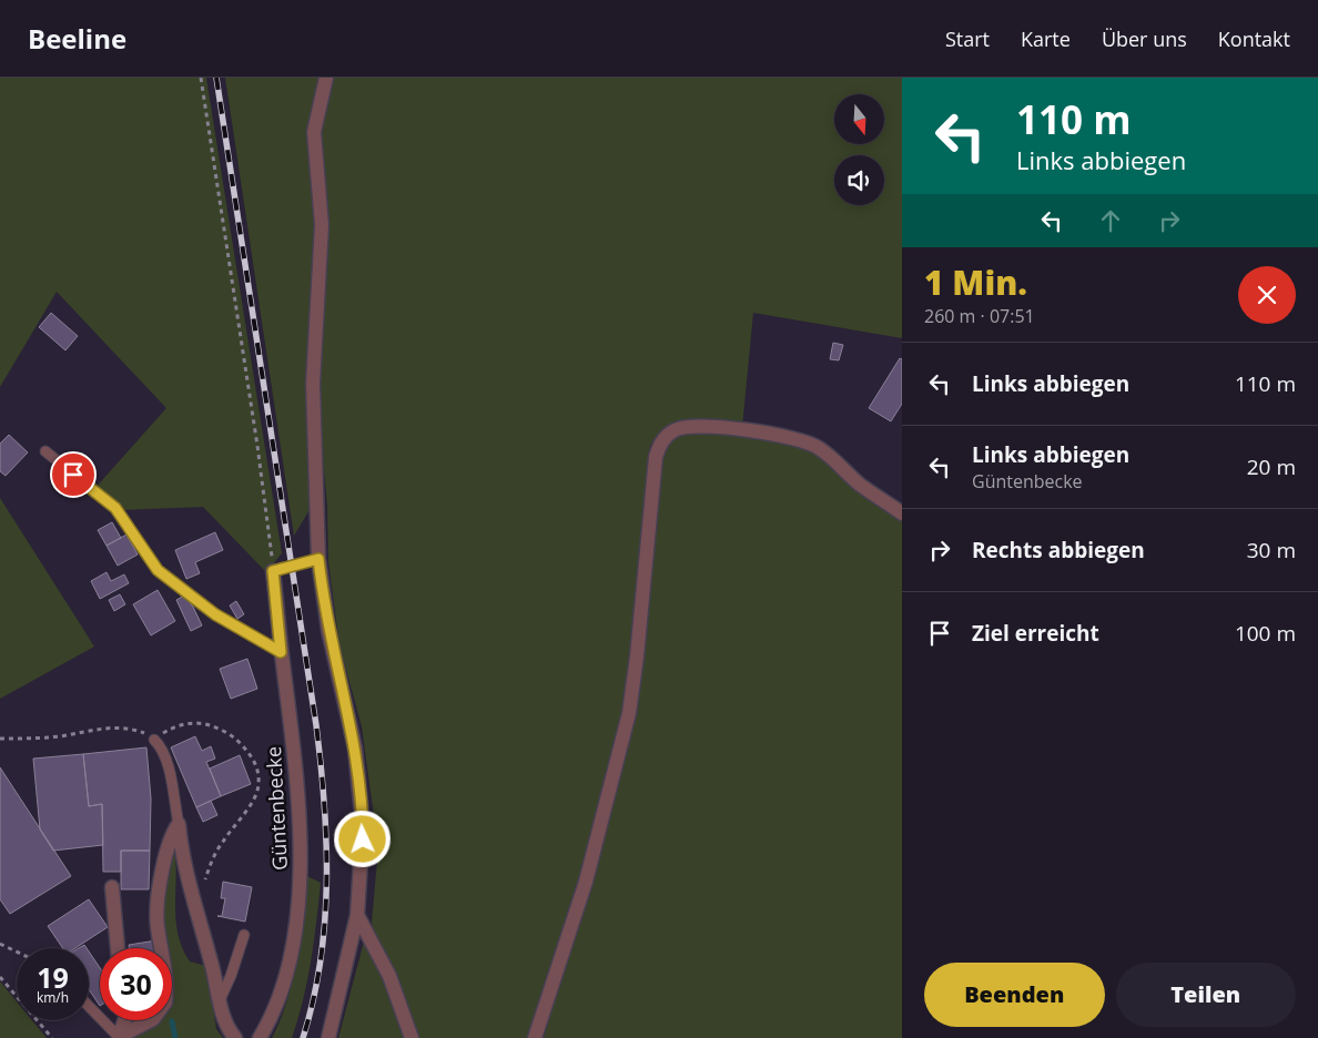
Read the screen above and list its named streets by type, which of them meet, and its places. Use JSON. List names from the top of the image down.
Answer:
{
  "streets": {
    "street": ["Güntenbecke"]
  },
  "north": "bottom",
  "page": {
    "header": "Beeline",
    "nav": [
      "Start",
      "Karte",
      "Über uns",
      "Kontakt"
    ],
    "turn": ["110 m", "Links abbiegen"],
    "heading": ["1 Min.", "260 m · 07:51"],
    "list": [
      {
        "name": "Links abbiegen",
        "value": "110 m"
      },
      {
        "name": "Links abbiegen",
        "note": "Güntenbecke",
        "value": "20 m"
      },
      {
        "name": "Rechts abbiegen",
        "value": "30 m"
      },
      {
        "name": "Ziel erreicht",
        "value": "100 m"
      }
    ],
    "speed": "19 km/h",
    "limit": "30",
    "buttons": ["Beenden", "Teilen"]
  }
}
